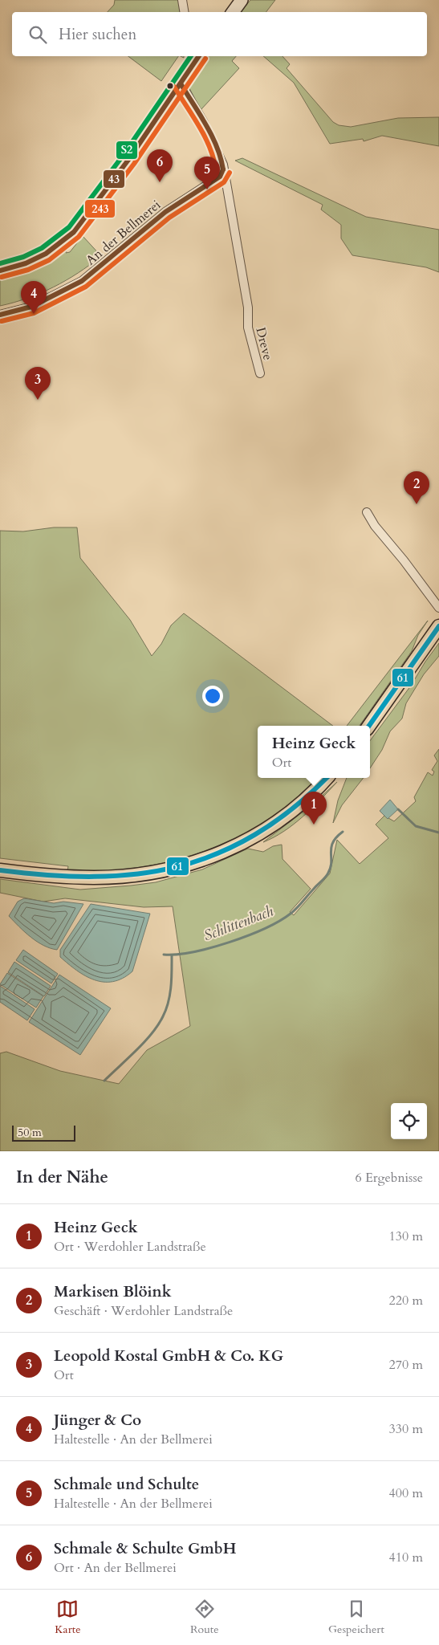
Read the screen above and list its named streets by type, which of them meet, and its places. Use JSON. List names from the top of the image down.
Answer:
{
  "streets": {
    "street": ["An der Bellmerei", "Dreve"]
  },
  "crossings": [
    ["An der Bellmerei", "Dreve"]
  ],
  "water": ["Schlittenbach"],
  "lines": [
    "transit line 43",
    "transit line S2",
    "transit line 243",
    "transit line 61"
  ],
  "scale_bar": "50 m",
  "page": {
    "search": "Hier suchen",
    "pins": [
      "6",
      "5",
      "4",
      "3",
      "2",
      "1"
    ],
    "popup": ["Heinz Geck", "Ort"],
    "scale": "50 m",
    "heading": ["In der Nähe", "6 Ergebnisse"],
    "list": [
      {
        "mark": "1",
        "name": "Heinz Geck",
        "note": "Ort · Werdohler Landstraße",
        "value": "130 m"
      },
      {
        "mark": "2",
        "name": "Markisen Blöink",
        "note": "Geschäft · Werdohler Landstraße",
        "value": "220 m"
      },
      {
        "mark": "3",
        "name": "Leopold Kostal GmbH & Co. KG",
        "note": "Ort",
        "value": "270 m"
      },
      {
        "mark": "4",
        "name": "Jünger & Co",
        "note": "Haltestelle · An der Bellmerei",
        "value": "330 m"
      },
      {
        "mark": "5",
        "name": "Schmale und Schulte",
        "note": "Haltestelle · An der Bellmerei",
        "value": "400 m"
      },
      {
        "mark": "6",
        "name": "Schmale & Schulte GmbH",
        "note": "Ort · An der Bellmerei",
        "value": "410 m"
      }
    ],
    "nav": ["Karte", "Route", "Gespeichert"]
  }
}
